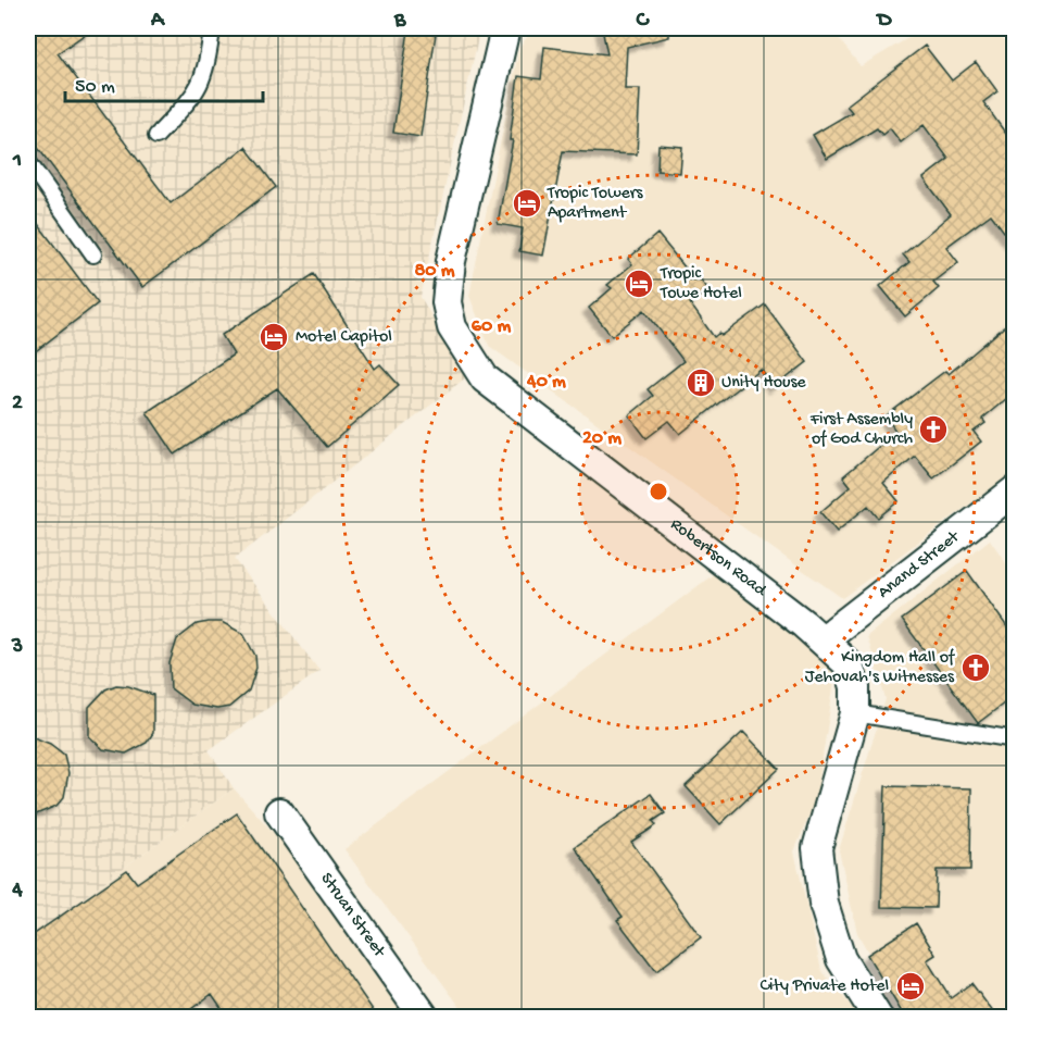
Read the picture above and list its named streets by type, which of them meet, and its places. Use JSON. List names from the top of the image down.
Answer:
{
  "streets": {
    "street": ["Robertson Road", "Anand Street", "Struan Street"]
  },
  "crossings": [
    ["Robertson Road", "Anand Street"]
  ],
  "places": {
    "hotel": [
      "Tropic Towers Apartment",
      "Tropic Towe Hotel",
      "Motel Capitol",
      "City Private Hotel"
    ],
    "building": ["Unity House"],
    "church": ["First Assembly of God Church", "Kingdom Hall of Jehovah's Witnesses"]
  },
  "scale_bar": "50 m",
  "grid": {
    "columns": [
      "A",
      "B",
      "C",
      "D"
    ],
    "rows": [
      "1",
      "2",
      "3",
      "4"
    ]
  },
  "rings": [
    "80 m",
    "60 m",
    "40 m",
    "20 m"
  ]
}
